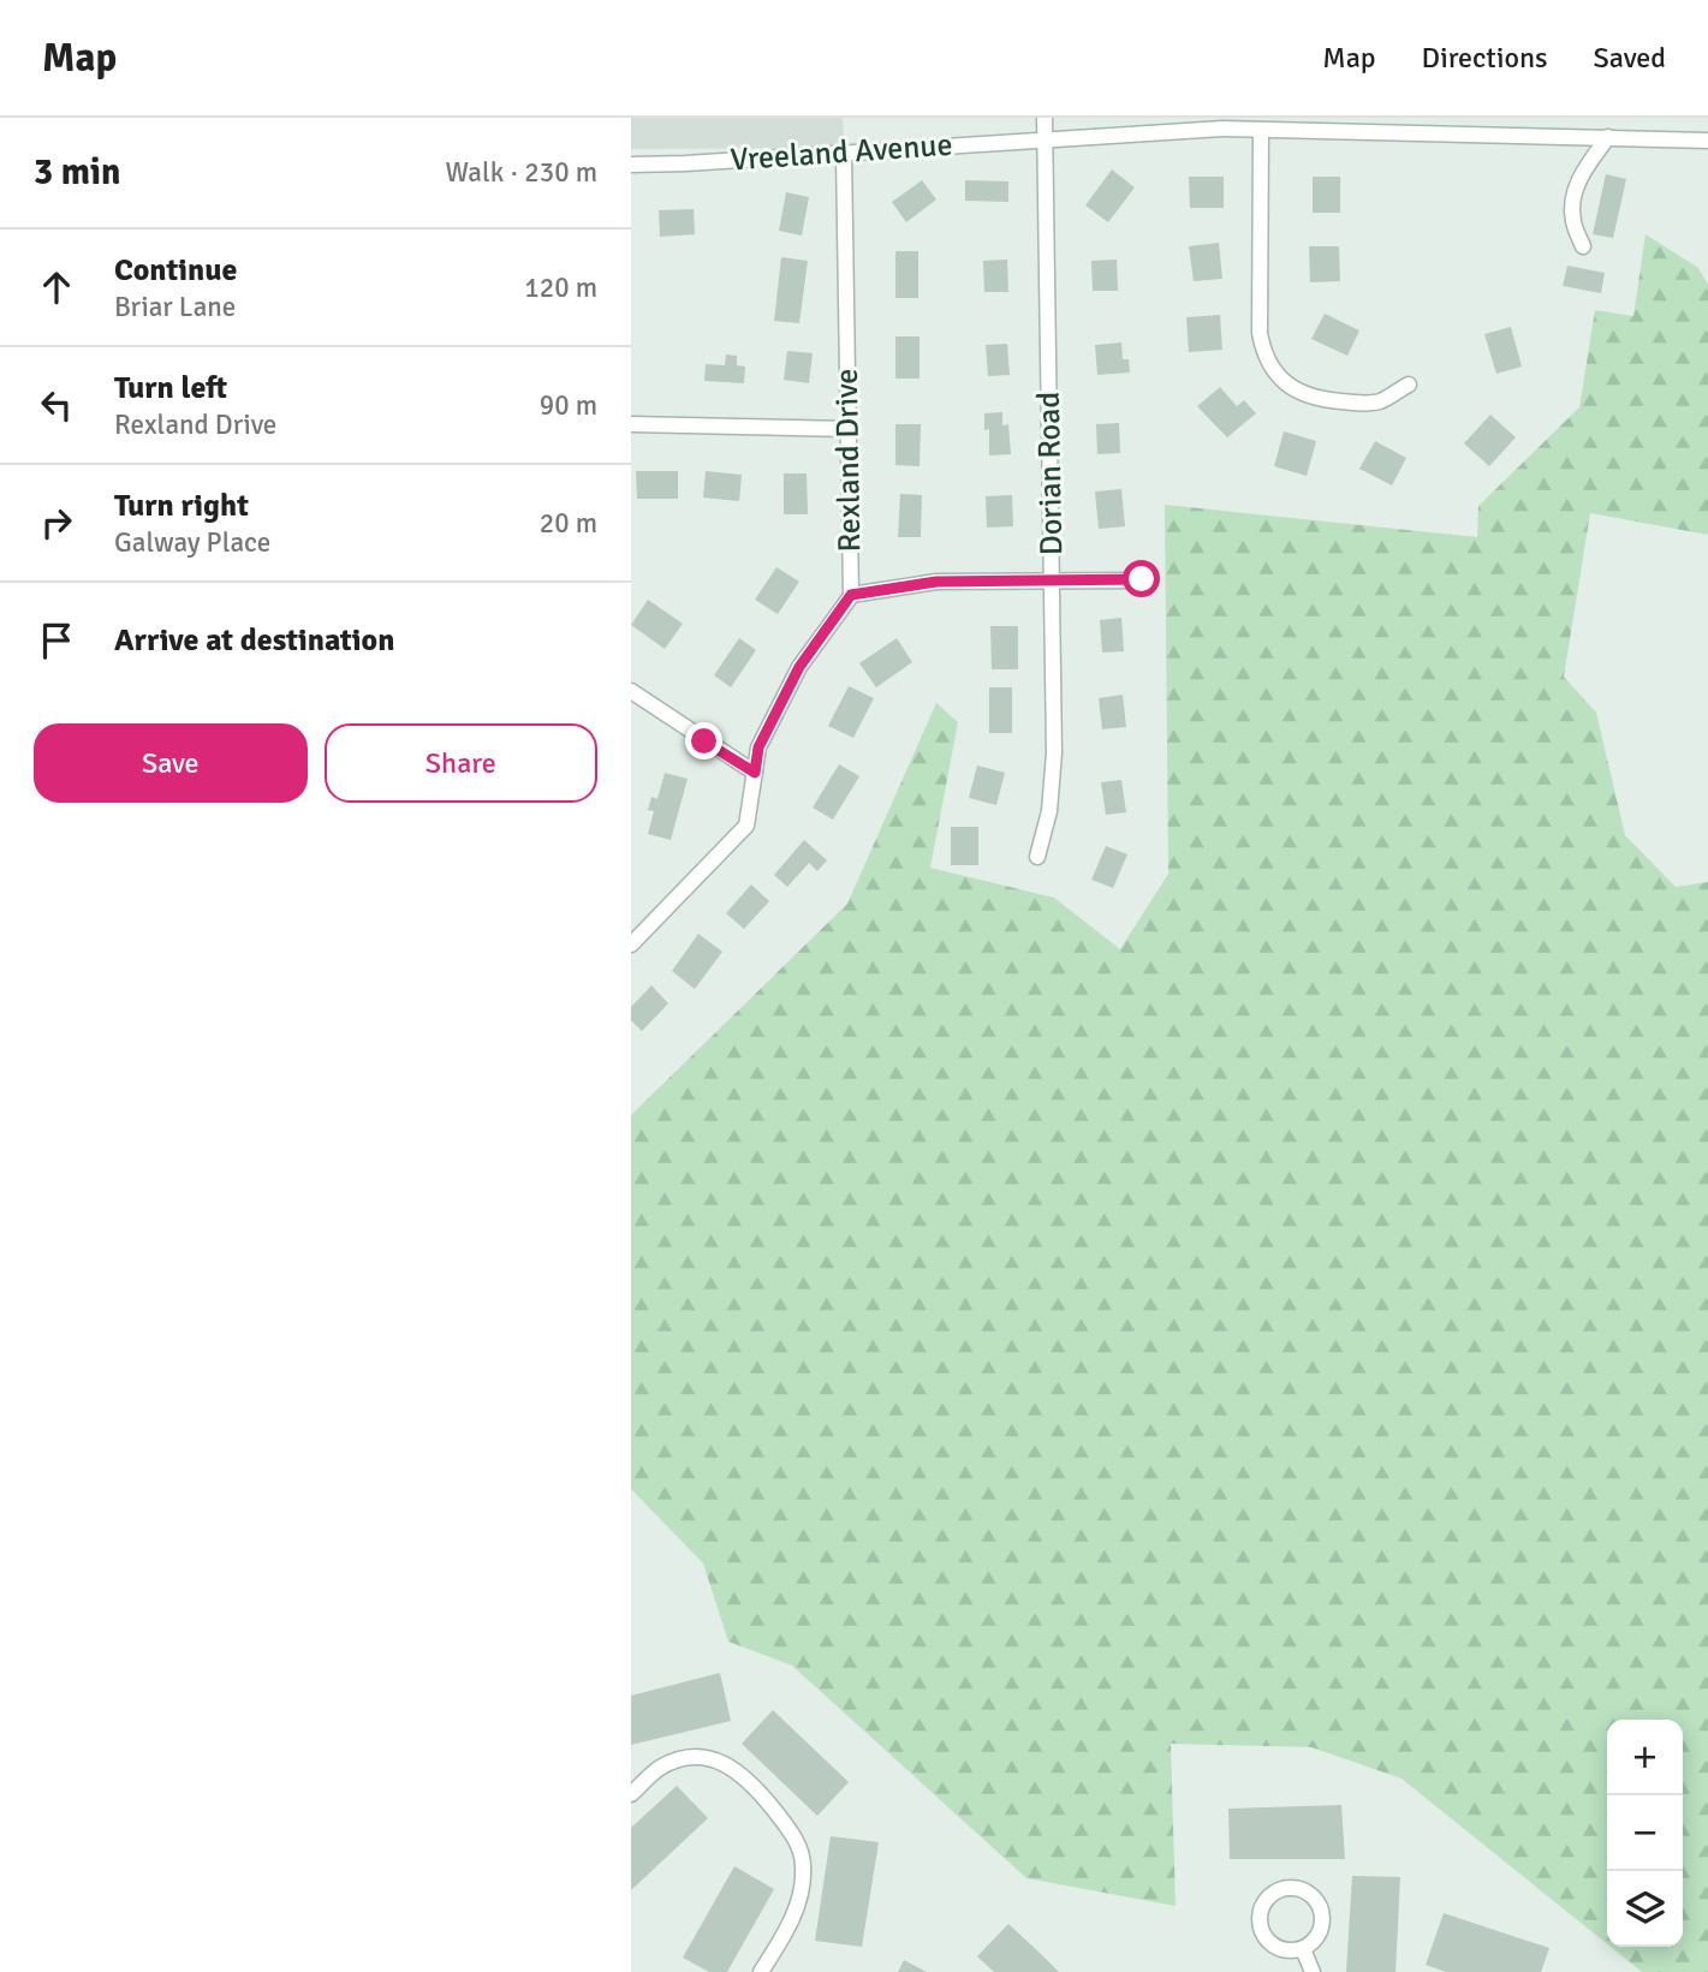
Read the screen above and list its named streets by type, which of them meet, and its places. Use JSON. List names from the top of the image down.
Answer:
{
  "streets": {
    "street": ["Vreeland Avenue", "Rexland Drive", "Dorian Road"]
  },
  "crossings": [
    ["Vreeland Avenue", "Rexland Drive"],
    ["Vreeland Avenue", "Dorian Road"]
  ],
  "page": {
    "header": "Map",
    "nav": ["Map", "Directions", "Saved"],
    "heading": ["3 min", "Walk · 230 m"],
    "list": [
      ["Continue", "Briar Lane", "120 m"],
      ["Turn left", "Rexland Drive", "90 m"],
      ["Turn right", "Galway Place", "20 m"],
      "Arrive at destination"
    ],
    "buttons": ["Save", "Share"],
    "map_buttons": ["+", "−"]
  }
}
